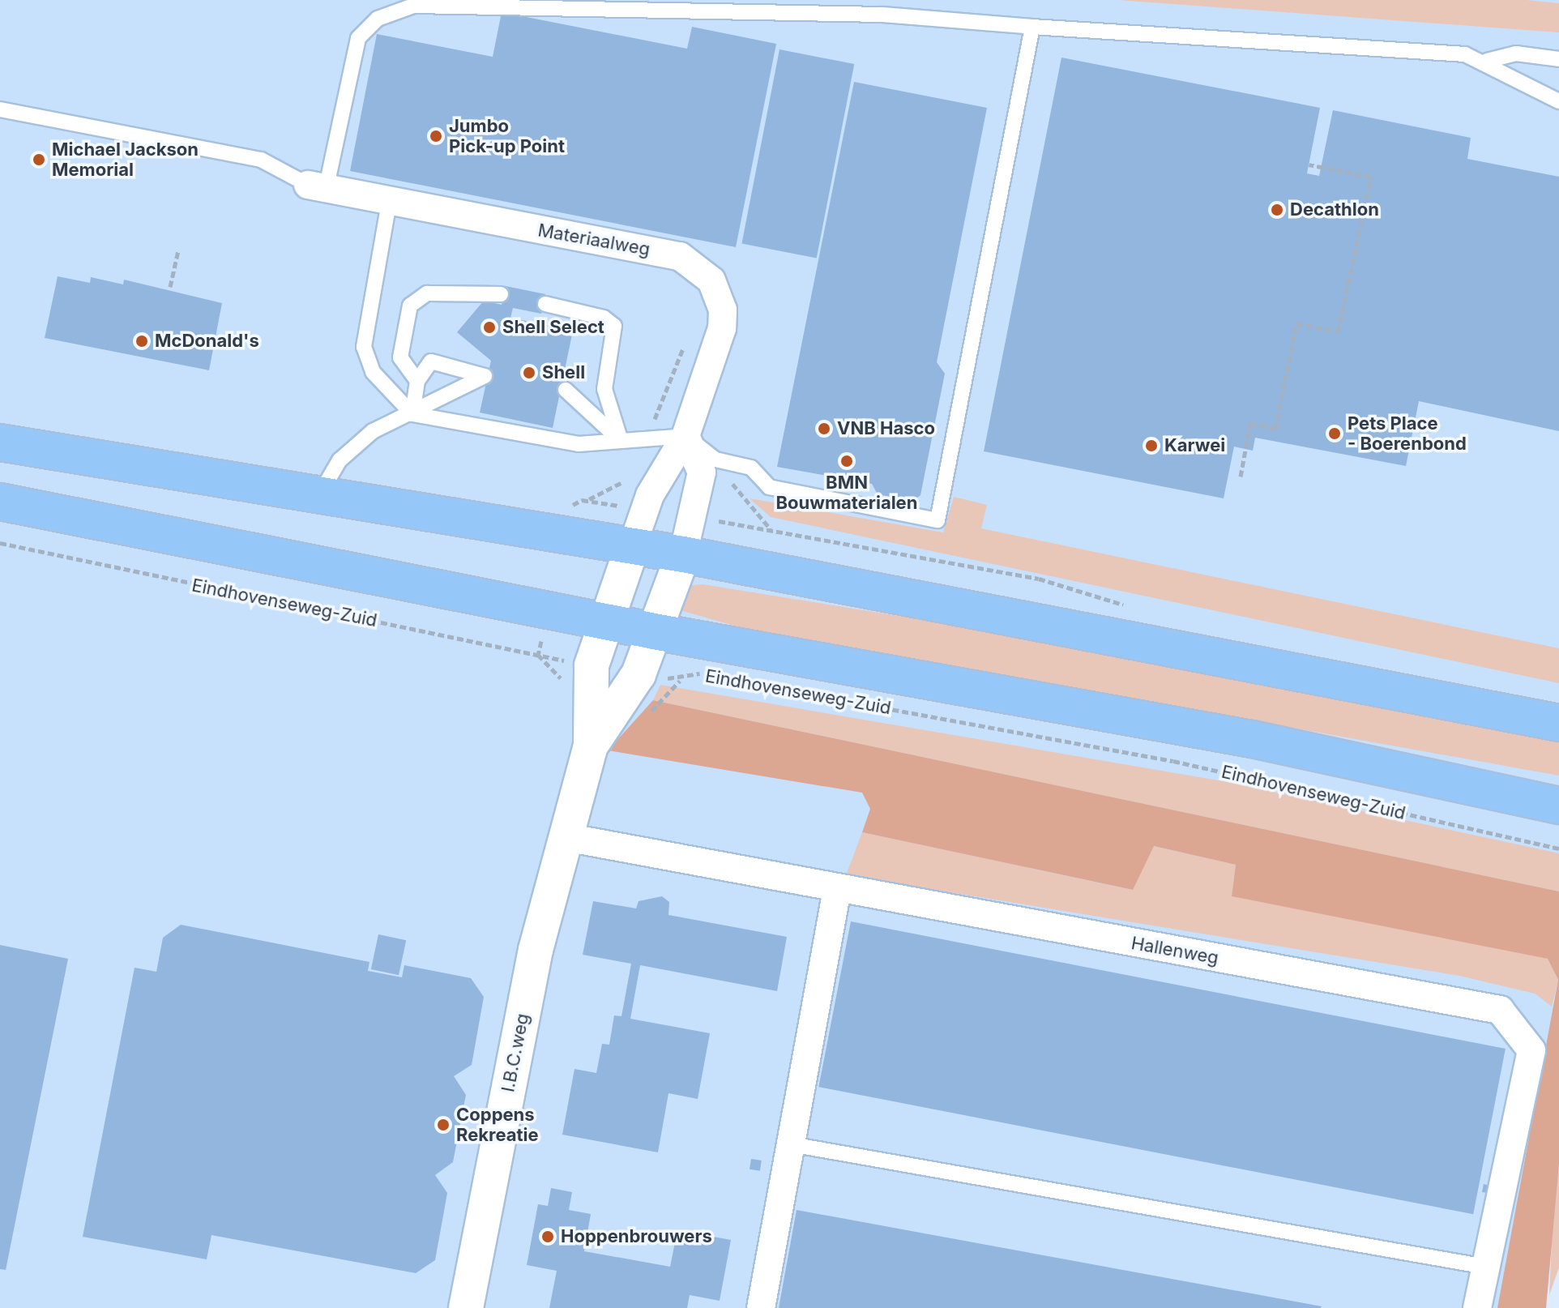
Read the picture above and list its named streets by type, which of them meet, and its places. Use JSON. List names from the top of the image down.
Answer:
{
  "streets": {
    "main road": ["Eindhovenseweg-Zuid"],
    "street": ["Materiaalweg", "Hallenweg", "I.B.C.weg"]
  },
  "crossings": [
    ["Materiaalweg", "I.B.C.weg"],
    ["Eindhovenseweg-Zuid", "I.B.C.weg"]
  ],
  "places": [
    "Jumbo Pick-up Point",
    "Michael Jackson Memorial",
    "Decathlon",
    "Shell Select",
    "McDonald's",
    "Shell",
    "VNB Hasco",
    "Pets Place - Boerenbond",
    "Karwei",
    "BMN Bouwmaterialen",
    "Coppens Rekreatie",
    "Hoppenbrouwers"
  ]
}
